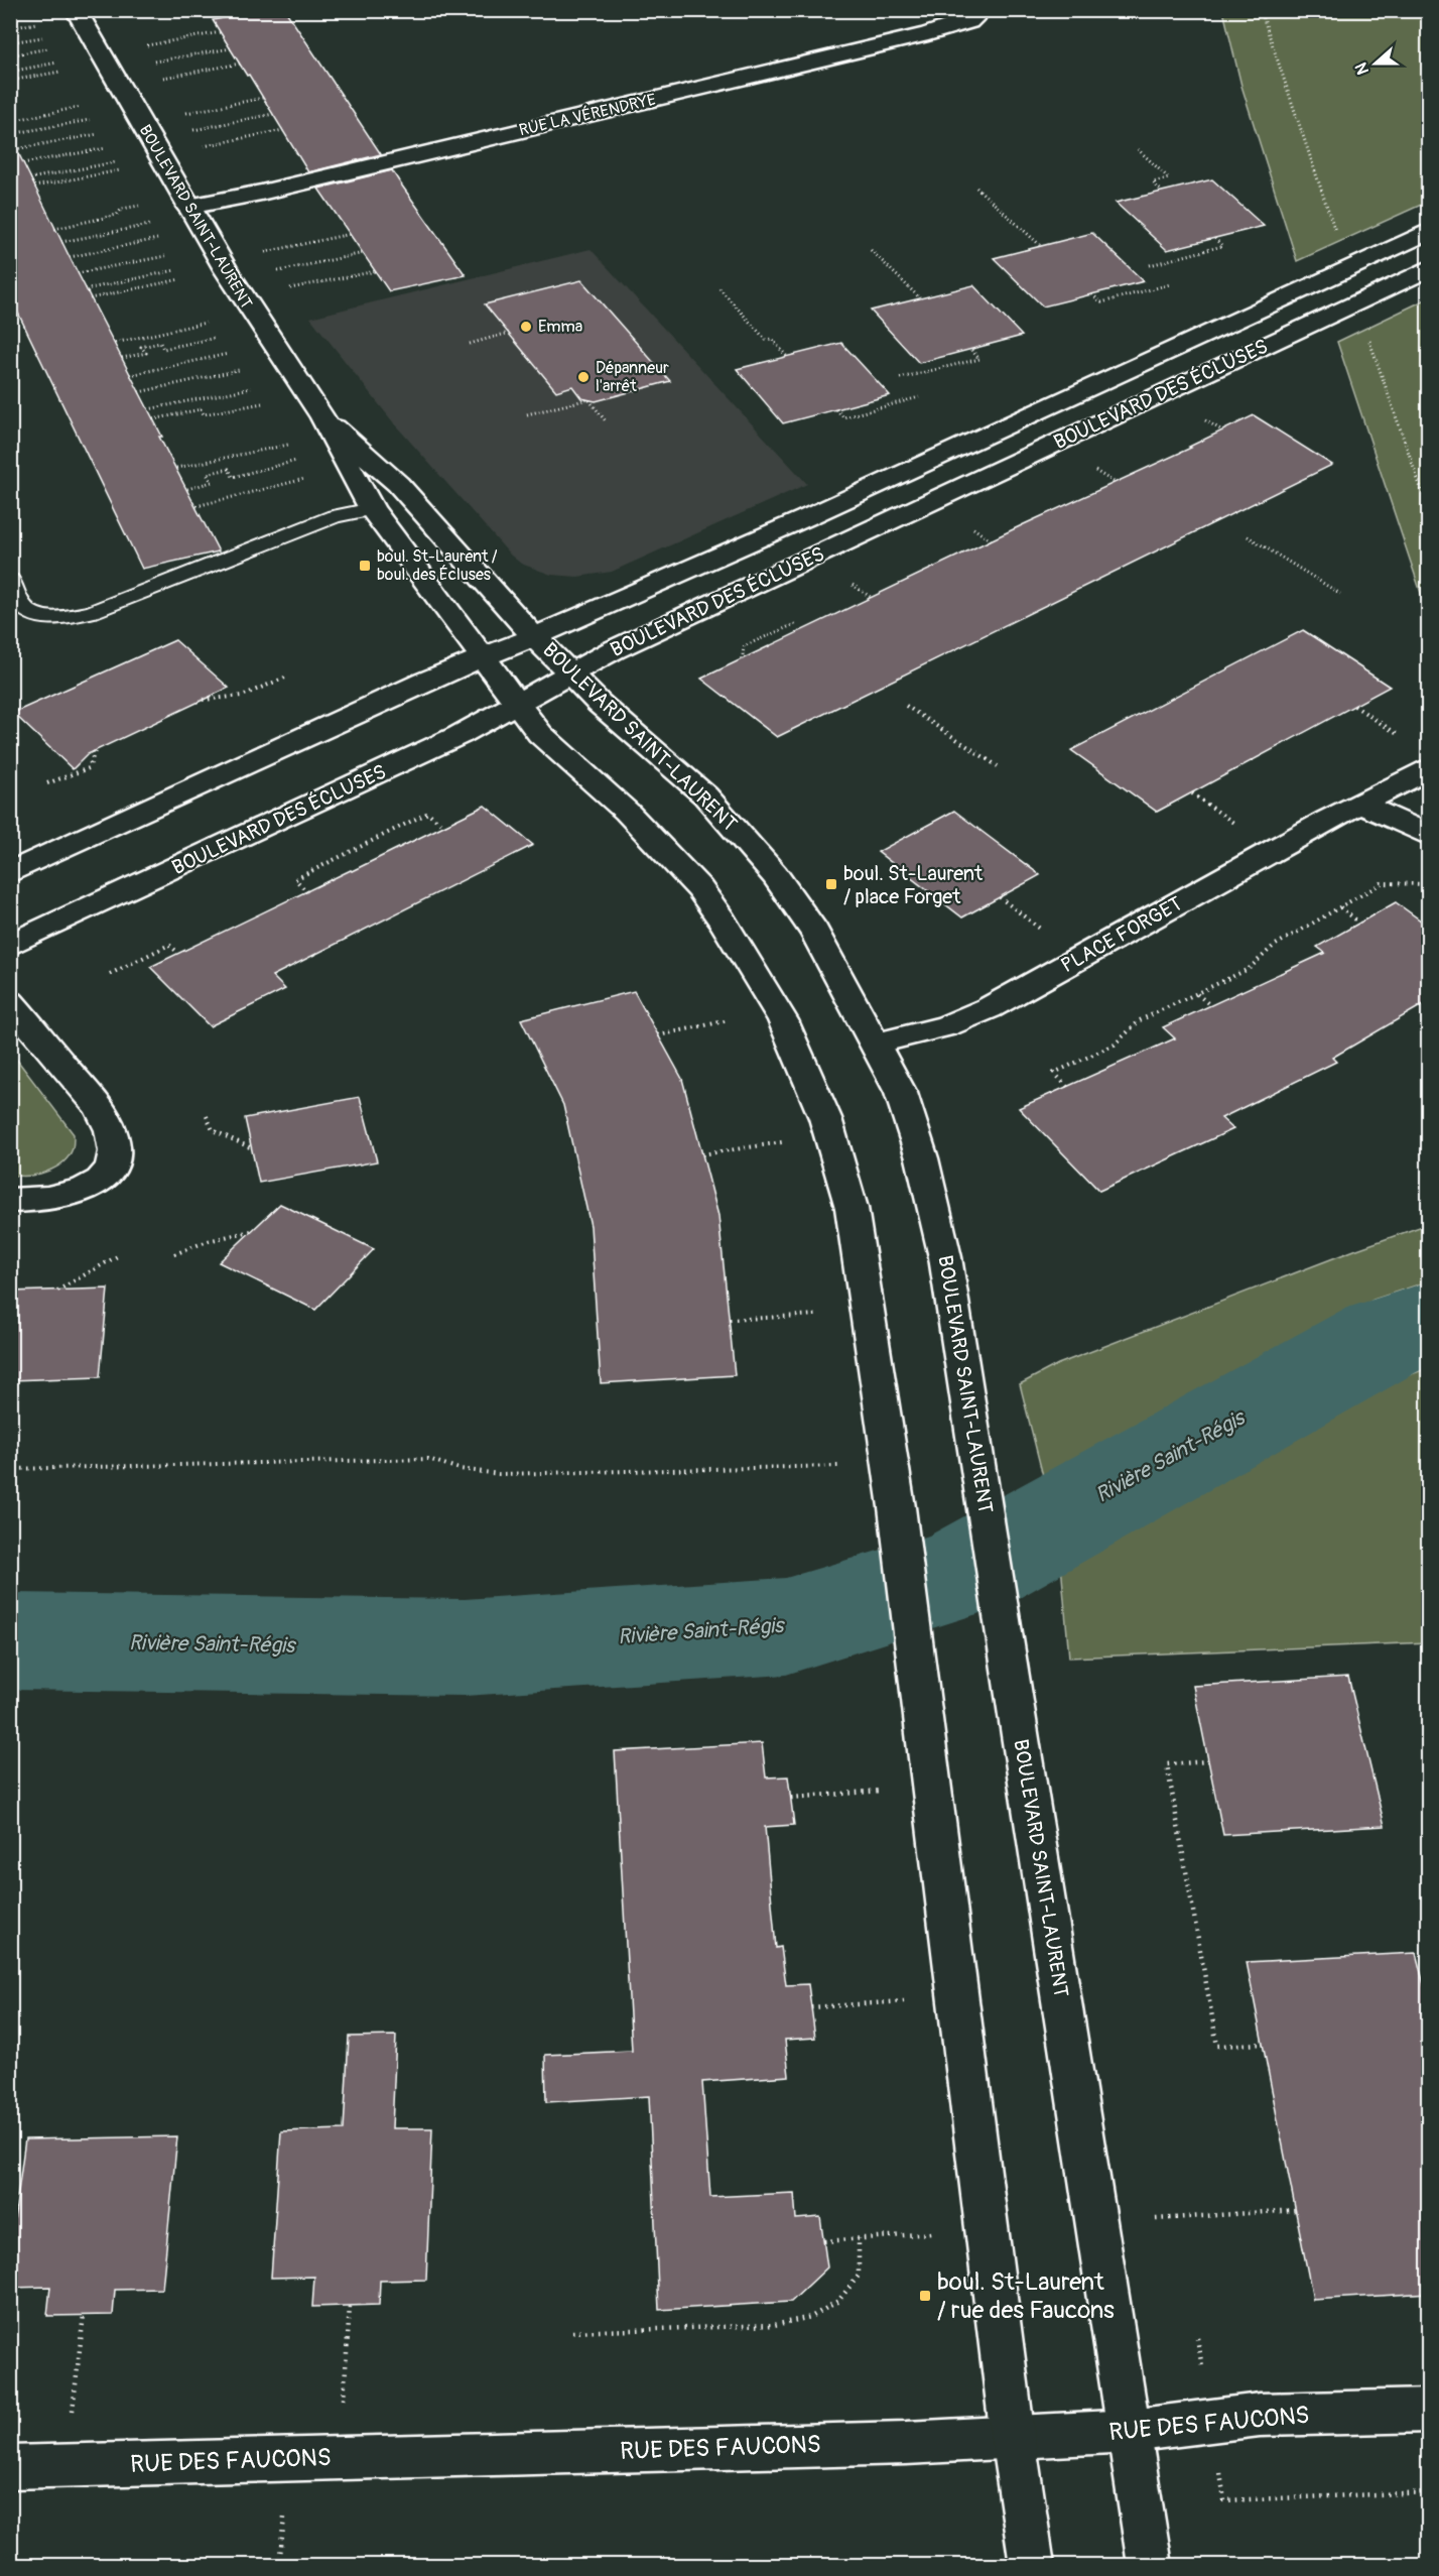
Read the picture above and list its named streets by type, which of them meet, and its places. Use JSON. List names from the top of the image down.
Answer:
{
  "streets": {
    "street": [
      "RUE LA VÉRENDRYE",
      "BOULEVARD SAINT-LAURENT",
      "BOULEVARD DES ÉCLUSES",
      "PLACE FORGET",
      "RUE DES FAUCONS"
    ]
  },
  "crossings": [
    ["RUE LA VÉRENDRYE", "BOULEVARD SAINT-LAURENT"],
    ["BOULEVARD SAINT-LAURENT", "BOULEVARD DES ÉCLUSES"],
    ["BOULEVARD SAINT-LAURENT", "PLACE FORGET"],
    ["BOULEVARD SAINT-LAURENT", "RUE DES FAUCONS"]
  ],
  "water": ["Rivière Saint-Régis"],
  "places": {
    "other": ["Emma", "Dépanneur l'arrêt"],
    "transit": ["boul. St-Laurent / boul. des Écluses", "boul. St-Laurent / place Forget", "boul. St-Laurent / rue des Faucons"]
  },
  "north": "left"
}
